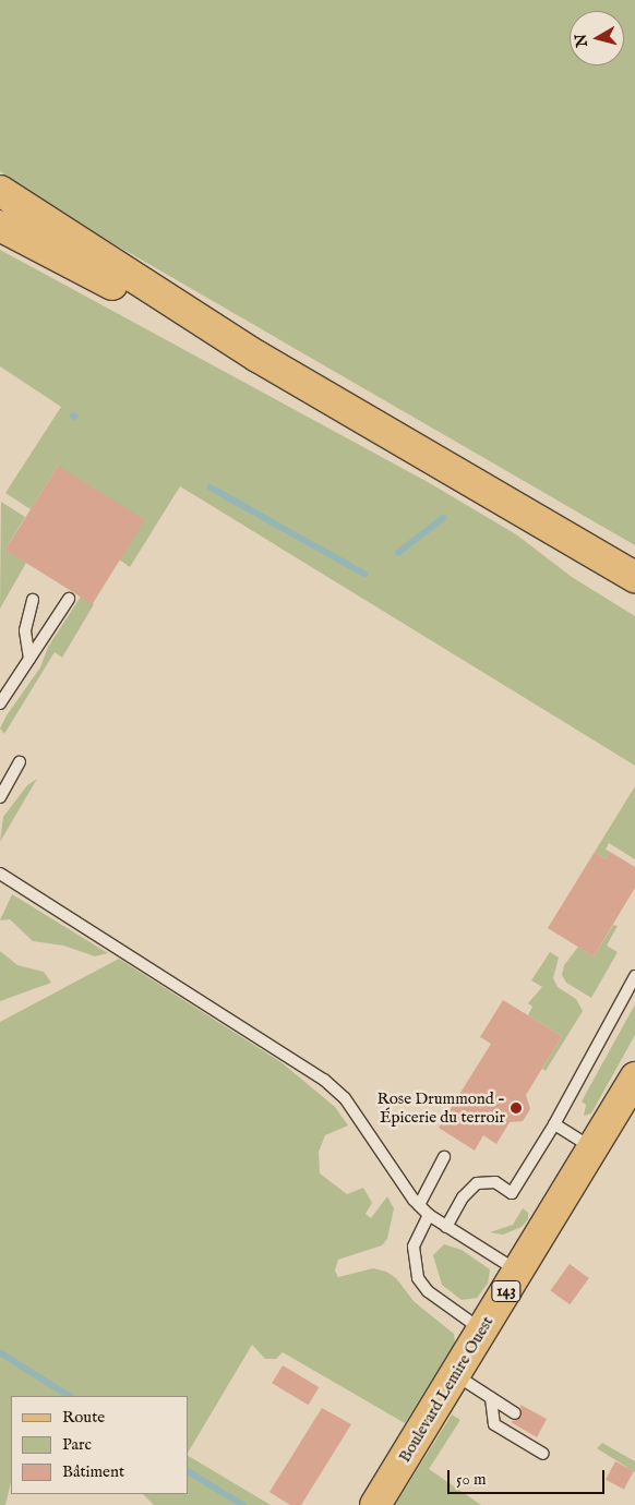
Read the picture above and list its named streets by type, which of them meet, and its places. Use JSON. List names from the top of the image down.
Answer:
{
  "streets": {
    "main road": ["143", "Boulevard Lemire Ouest"]
  },
  "places": ["Rose Drummond - Épicerie du terroir"],
  "legend": ["Route", "Parc", "Bâtiment"],
  "scale_bar": "50 m",
  "north": "left"
}
